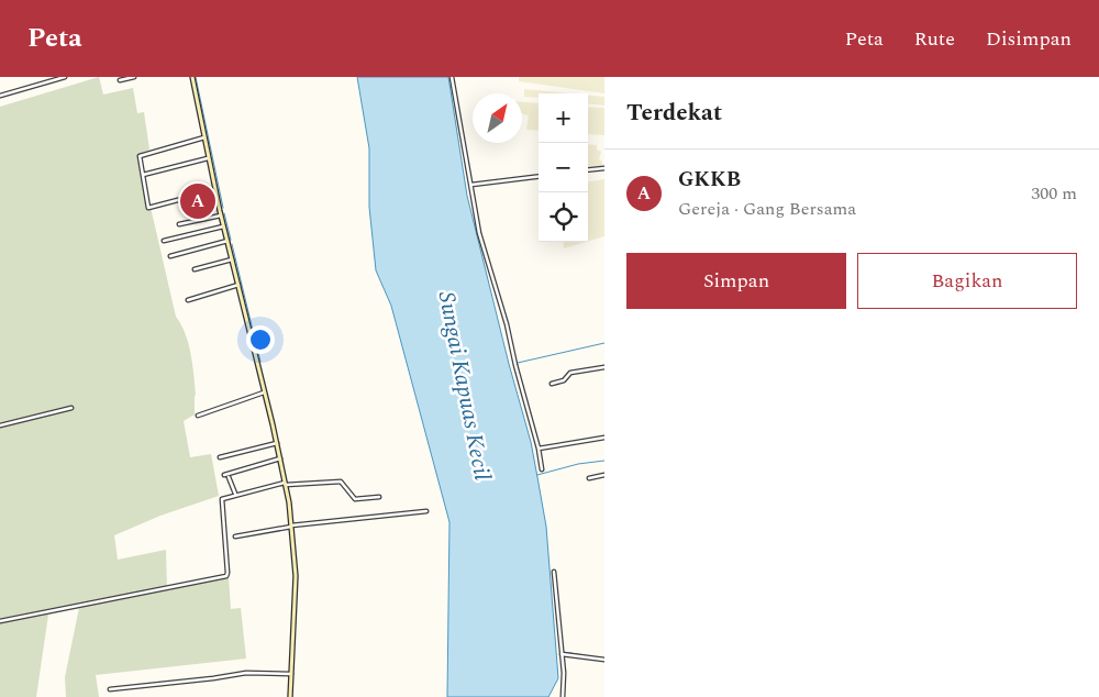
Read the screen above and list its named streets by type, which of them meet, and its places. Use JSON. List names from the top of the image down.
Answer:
{
  "water": ["Sungai Kapuas Kecil"],
  "north": "top right",
  "page": {
    "header": "Peta",
    "nav": ["Peta", "Rute", "Disimpan"],
    "heading": "Terdekat",
    "map_buttons": ["+", "−"],
    "list": [
      {
        "mark": "A",
        "name": "GKKB",
        "note": "Gereja · Gang Bersama",
        "value": "300 m"
      }
    ],
    "pins": "A",
    "buttons": ["Simpan", "Bagikan"]
  }
}
